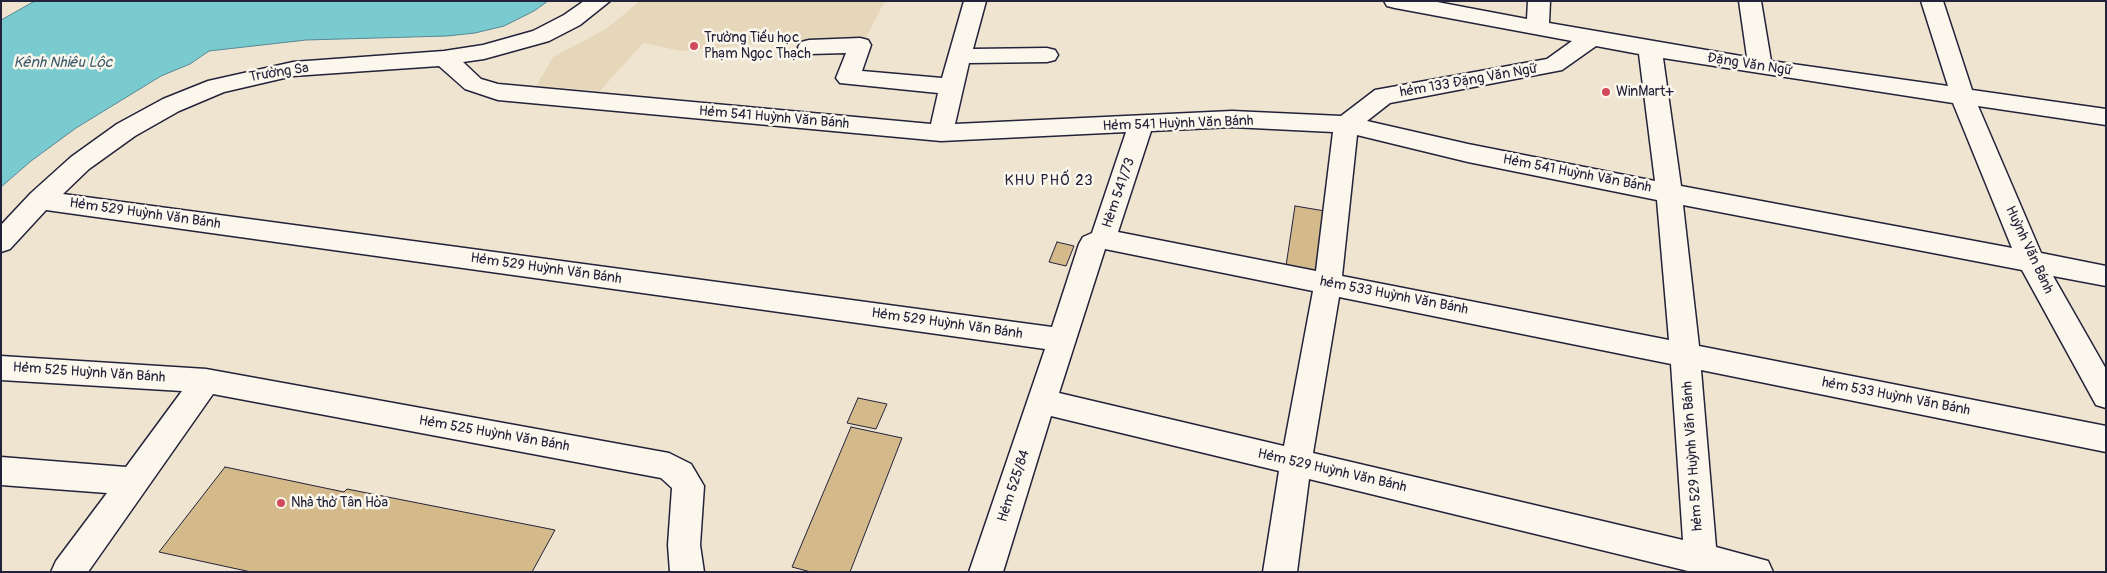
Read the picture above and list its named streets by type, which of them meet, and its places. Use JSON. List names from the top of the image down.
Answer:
{
  "streets": {
    "street": [
      "Đặng Văn Ngữ",
      "Trường Sa",
      "hẻm 133 Đặng Văn Ngữ",
      "Hẻm 541 Huỳnh Văn Bánh",
      "Hèm 541/73",
      "Hẻm 529 Huỳnh Văn Bánh",
      "Huỳnh Văn Bánh",
      "hẻm 533 Huỳnh Văn Bánh",
      "Hẻm 525 Huỳnh Văn Bánh",
      "hẻm 529 Huỳnh Văn Bánh",
      "Hẻm 525/84"
    ]
  },
  "crossings": [
    ["Đặng Văn Ngữ", "hẻm 133 Đặng Văn Ngữ"],
    ["Đặng Văn Ngữ", "Huỳnh Văn Bánh"],
    ["Trường Sa", "Hẻm 541 Huỳnh Văn Bánh"],
    ["Trường Sa", "Hẻm 529 Huỳnh Văn Bánh"],
    ["hẻm 133 Đặng Văn Ngữ", "Hẻm 541 Huỳnh Văn Bánh"],
    ["Hẻm 541 Huỳnh Văn Bánh", "Hèm 541/73"],
    ["Hẻm 541 Huỳnh Văn Bánh", "Huỳnh Văn Bánh"],
    ["Hèm 541/73", "Hẻm 529 Huỳnh Văn Bánh"],
    ["Hèm 541/73", "hẻm 533 Huỳnh Văn Bánh"],
    ["Hẻm 529 Huỳnh Văn Bánh", "hẻm 529 Huỳnh Văn Bánh"],
    ["Hẻm 529 Huỳnh Văn Bánh", "Hẻm 525/84"],
    ["hẻm 533 Huỳnh Văn Bánh", "hẻm 529 Huỳnh Văn Bánh"]
  ],
  "districts": ["KHU PHỐ 23"],
  "water": ["Kênh Nhiêu Lộc"],
  "places": ["Trường Tiểu học Phạm Ngọc Thạch", "WinMart+", "Nhà thờ Tân Hòa"]
}
